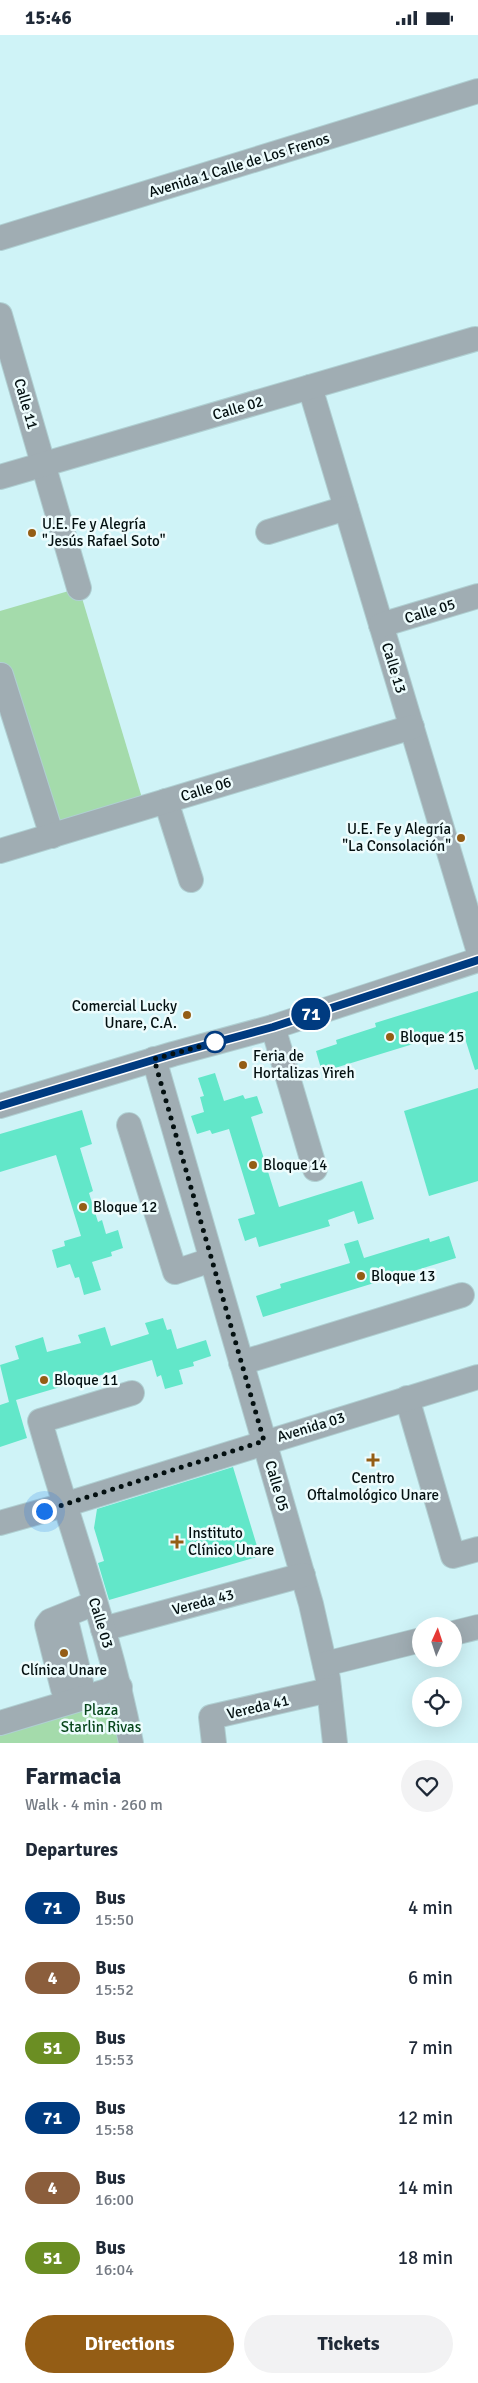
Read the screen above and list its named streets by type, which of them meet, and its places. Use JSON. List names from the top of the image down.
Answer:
{
  "streets": {
    "street": [
      "Avenida 1 Calle de Los Frenos",
      "Calle 11",
      "Calle 02",
      "Calle 05",
      "Calle 13",
      "Calle 06",
      "Avenida 03",
      "Vereda 43",
      "Calle 03",
      "Vereda 41"
    ]
  },
  "crossings": [
    ["Calle 11", "Calle 02"],
    ["Calle 02", "Calle 13"],
    ["Calle 05", "Calle 13"],
    ["Calle 05", "Avenida 03"],
    ["Calle 05", "Vereda 43"],
    ["Calle 05", "Vereda 41"],
    ["Calle 13", "Calle 06"],
    ["Avenida 03", "Calle 03"],
    ["Vereda 43", "Calle 03"]
  ],
  "parks": ["Plaza Starlin Rivas"],
  "places": {
    "other": [
      "U.E. Fe y Alegría \"Jesús Rafael Soto\"",
      "U.E. Fe y Alegría \"La Consolación\"",
      "Comercial Lucky Unare, C.A.",
      "Bloque 15",
      "Feria de Hortalizas Yireh",
      "Bloque 14",
      "Bloque 12",
      "Bloque 13",
      "Bloque 11",
      "Clínica Unare"
    ],
    "health": ["Centro Oftalmológico Unare", "Instituto Clínico Unare"]
  },
  "lines": ["bus line 71"],
  "north": "top",
  "page": {
    "status": "15:46",
    "on_map": "71",
    "heading": [
      ["Farmacia", "Walk · 4 min · 260 m"],
      "Departures"
    ],
    "list": [
      {
        "mark": "71",
        "name": "Bus",
        "note": "15:50",
        "value": "4 min"
      },
      {
        "mark": "4",
        "name": "Bus",
        "note": "15:52",
        "value": "6 min"
      },
      {
        "mark": "51",
        "name": "Bus",
        "note": "15:53",
        "value": "7 min"
      },
      {
        "mark": "71",
        "name": "Bus",
        "note": "15:58",
        "value": "12 min"
      },
      {
        "mark": "4",
        "name": "Bus",
        "note": "16:00",
        "value": "14 min"
      },
      {
        "mark": "51",
        "name": "Bus",
        "note": "16:04",
        "value": "18 min"
      }
    ],
    "buttons": ["Directions", "Tickets"]
  }
}
